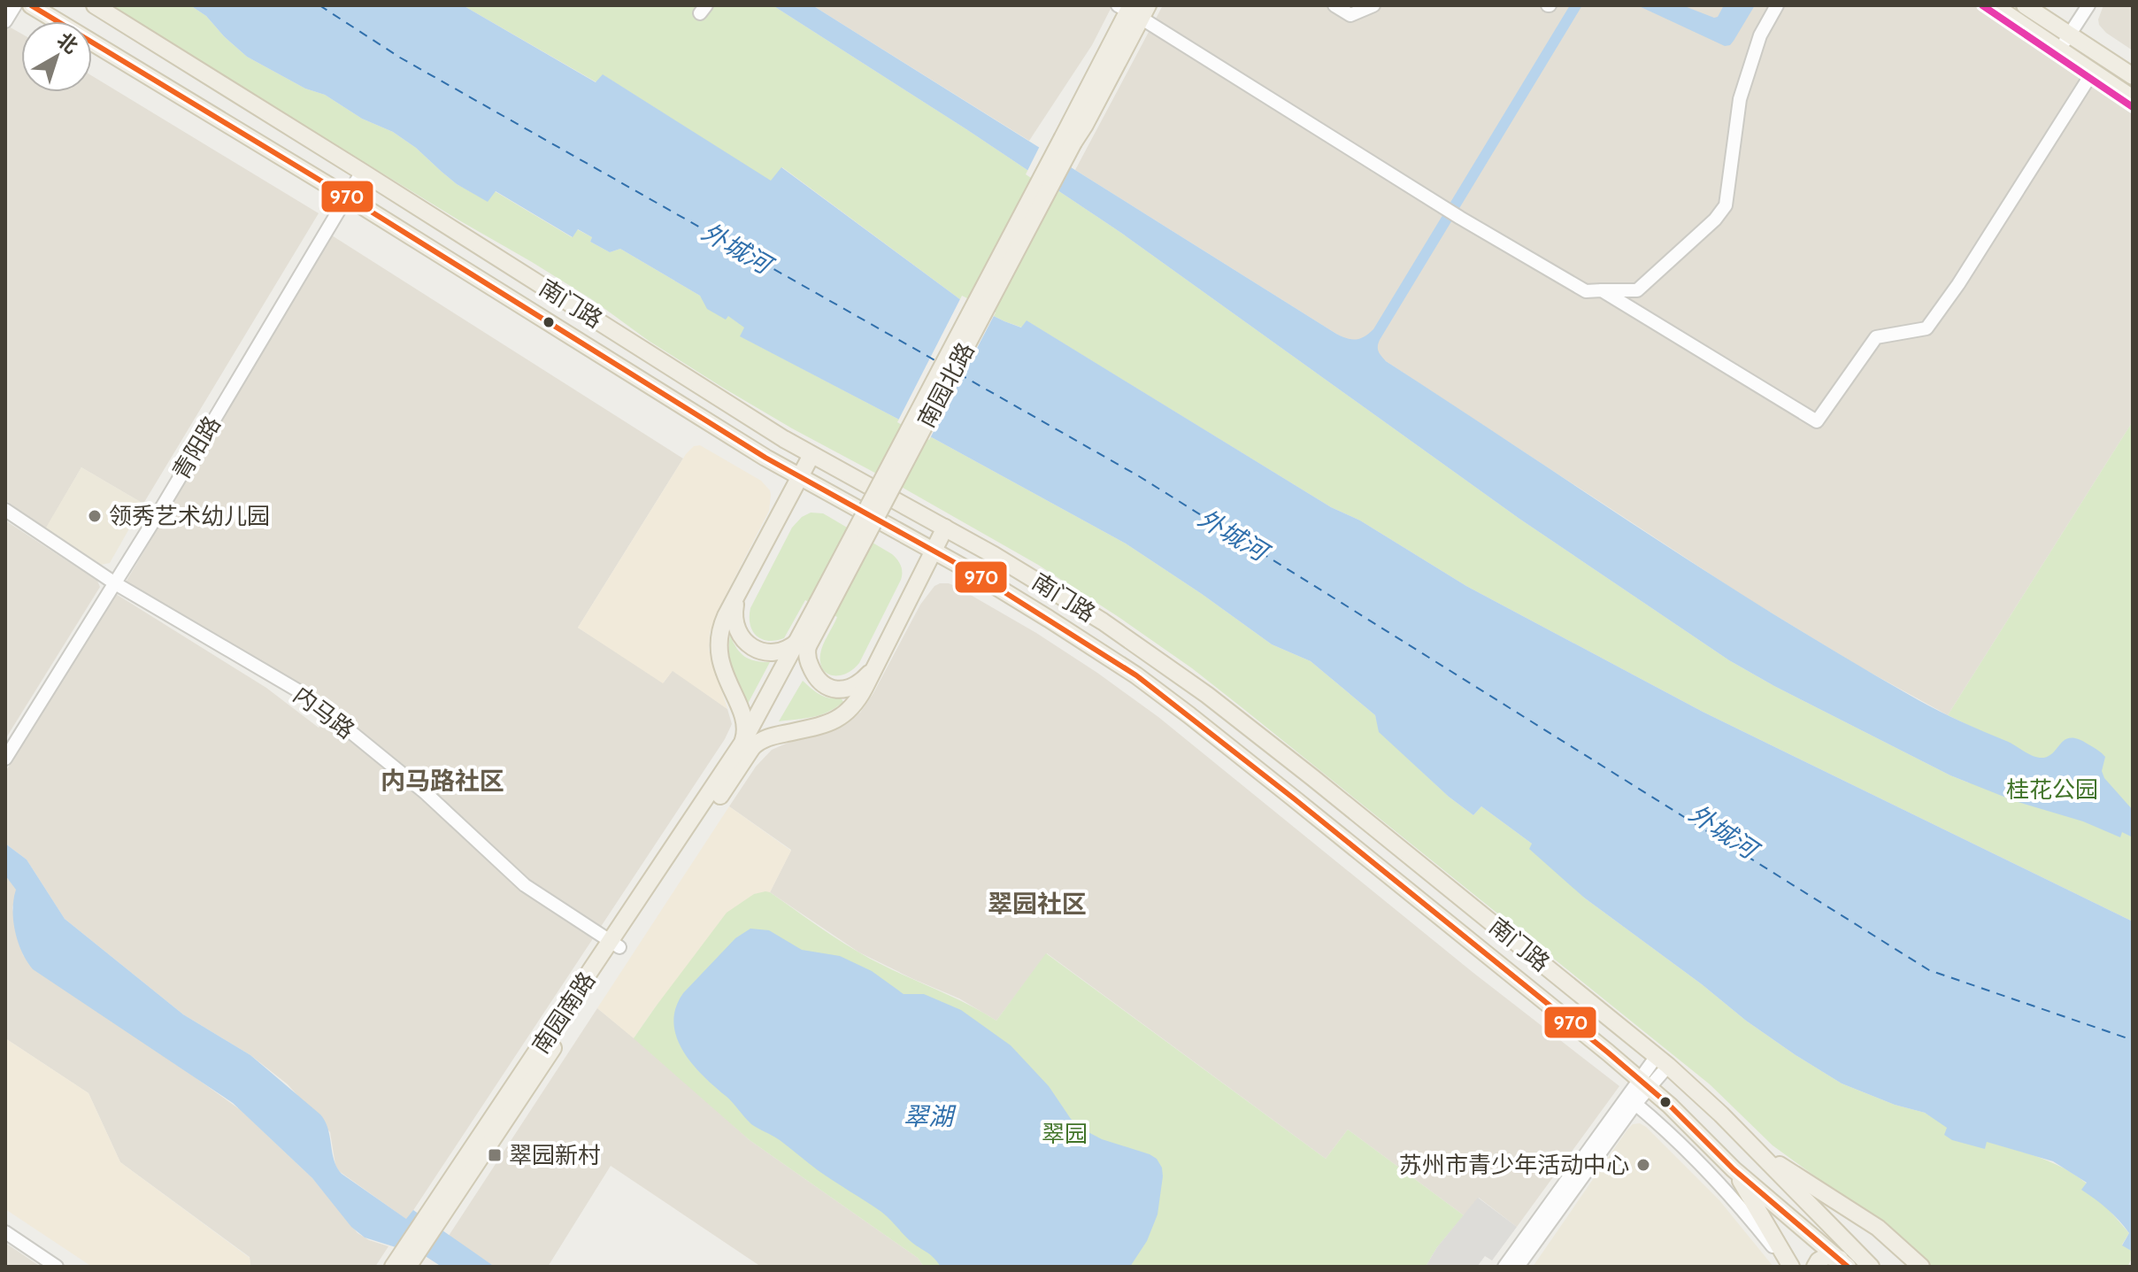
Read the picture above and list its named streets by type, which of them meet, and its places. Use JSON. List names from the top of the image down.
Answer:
{
  "streets": {
    "main road": ["南门路", "南园北路", "南园南路"],
    "street": ["青阳路", "内马路"]
  },
  "crossings": [
    ["南门路", "青阳路"],
    ["南园北路", "南园南路"],
    ["青阳路", "内马路"],
    ["内马路", "南园南路"]
  ],
  "districts": ["内马路社区", "翠园社区"],
  "water": ["外城河", "翠湖"],
  "parks": ["桂花公园", "翠园"],
  "places": {
    "other": ["领秀艺术幼儿园", "苏州市青少年活动中心"],
    "transit": ["翠园新村"]
  },
  "lines": ["transit line 970"],
  "north": "top right"
}
